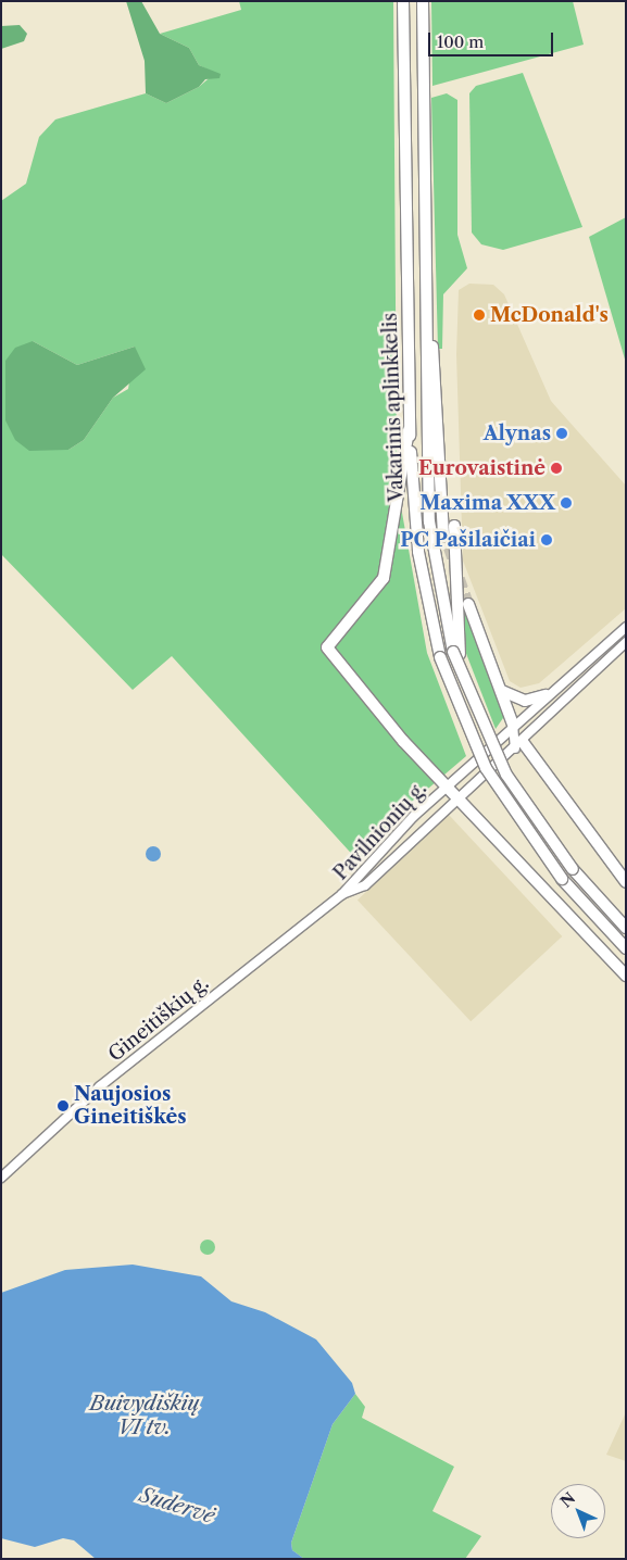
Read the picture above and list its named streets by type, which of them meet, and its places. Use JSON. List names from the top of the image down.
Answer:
{
  "streets": {
    "highway": ["Vakarinis aplinkkelis"],
    "street": ["Pavilnionių g.", "Gineitiškių g."]
  },
  "crossings": [
    ["Pavilnionių g.", "Gineitiškių g."]
  ],
  "water": ["Buivydiškių VI tv.", "Sudervė"],
  "places": [
    "McDonald's",
    "Alynas",
    "Eurovaistinė",
    "Maxima XXX",
    "PC Pašilaičiai",
    "Naujosios Gineitiškės"
  ],
  "scale_bar": "100 m",
  "north": "top left"
}
